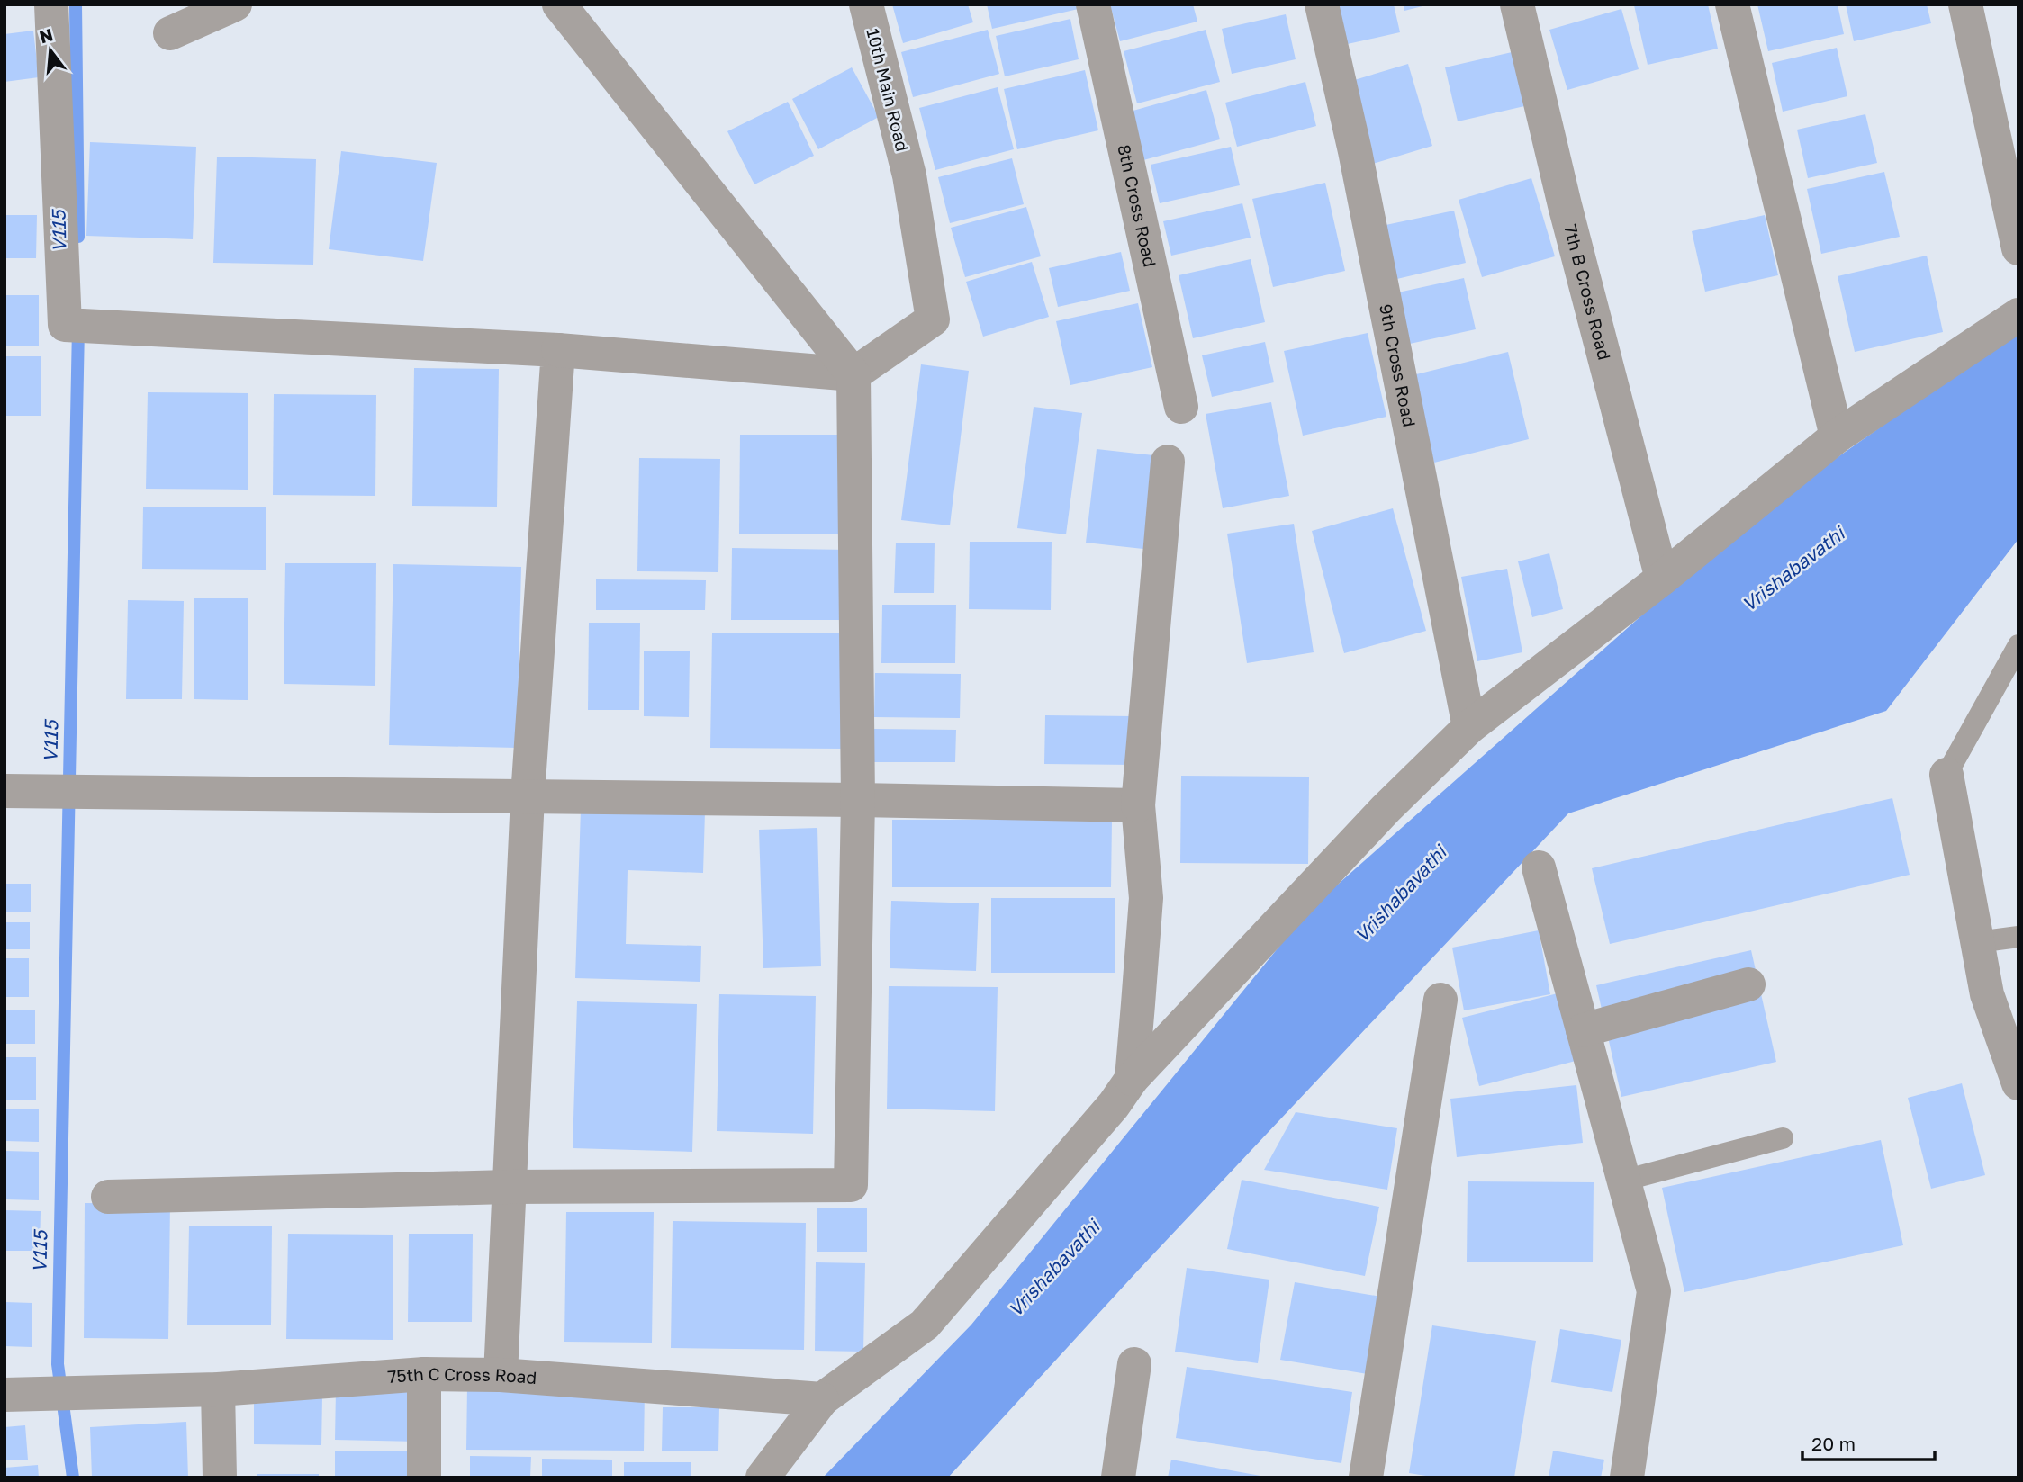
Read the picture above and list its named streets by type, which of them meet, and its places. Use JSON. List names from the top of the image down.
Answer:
{
  "streets": {
    "street": [
      "10th Main Road",
      "8th Cross Road",
      "7th B Cross Road",
      "9th Cross Road",
      "75th C Cross Road"
    ]
  },
  "water": ["V115", "Vrishabavathi"],
  "scale_bar": "20 m",
  "north": "top"
}
